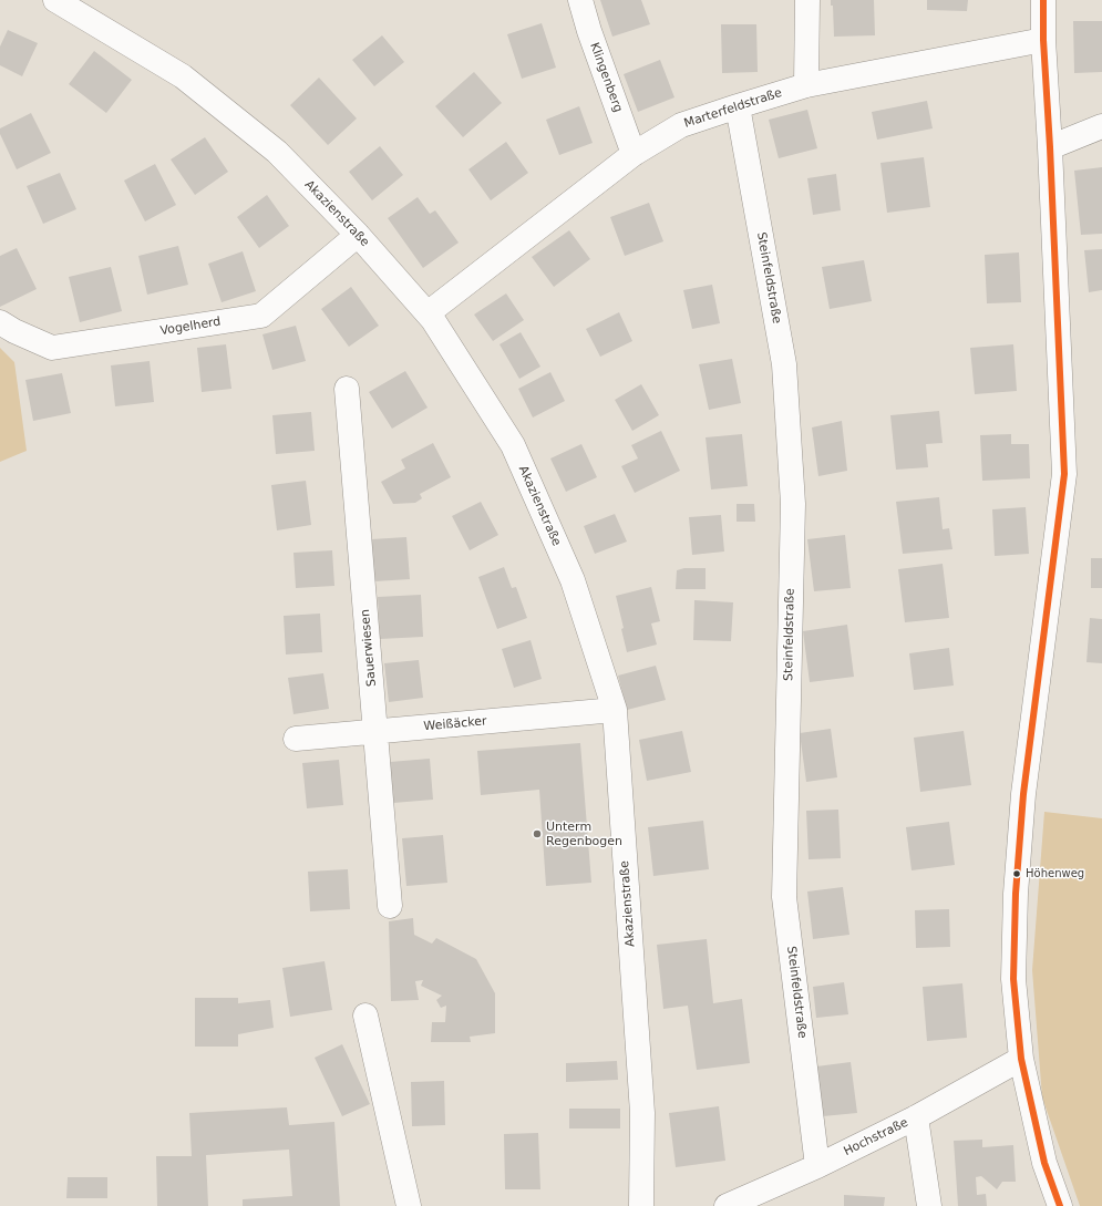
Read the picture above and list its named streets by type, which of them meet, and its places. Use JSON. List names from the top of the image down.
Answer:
{
  "streets": {
    "street": [
      "Klingenberg",
      "Marterfeldstraße",
      "Akazienstraße",
      "Steinfeldstraße",
      "Vogelherd",
      "Sauerwiesen",
      "Weißäcker",
      "Hochstraße"
    ]
  },
  "crossings": [
    ["Klingenberg", "Marterfeldstraße"],
    ["Marterfeldstraße", "Akazienstraße"],
    ["Marterfeldstraße", "Steinfeldstraße"],
    ["Akazienstraße", "Vogelherd"],
    ["Akazienstraße", "Weißäcker"],
    ["Steinfeldstraße", "Hochstraße"],
    ["Sauerwiesen", "Weißäcker"]
  ],
  "places": ["Unterm Regenbogen", "Höhenweg"]
}
